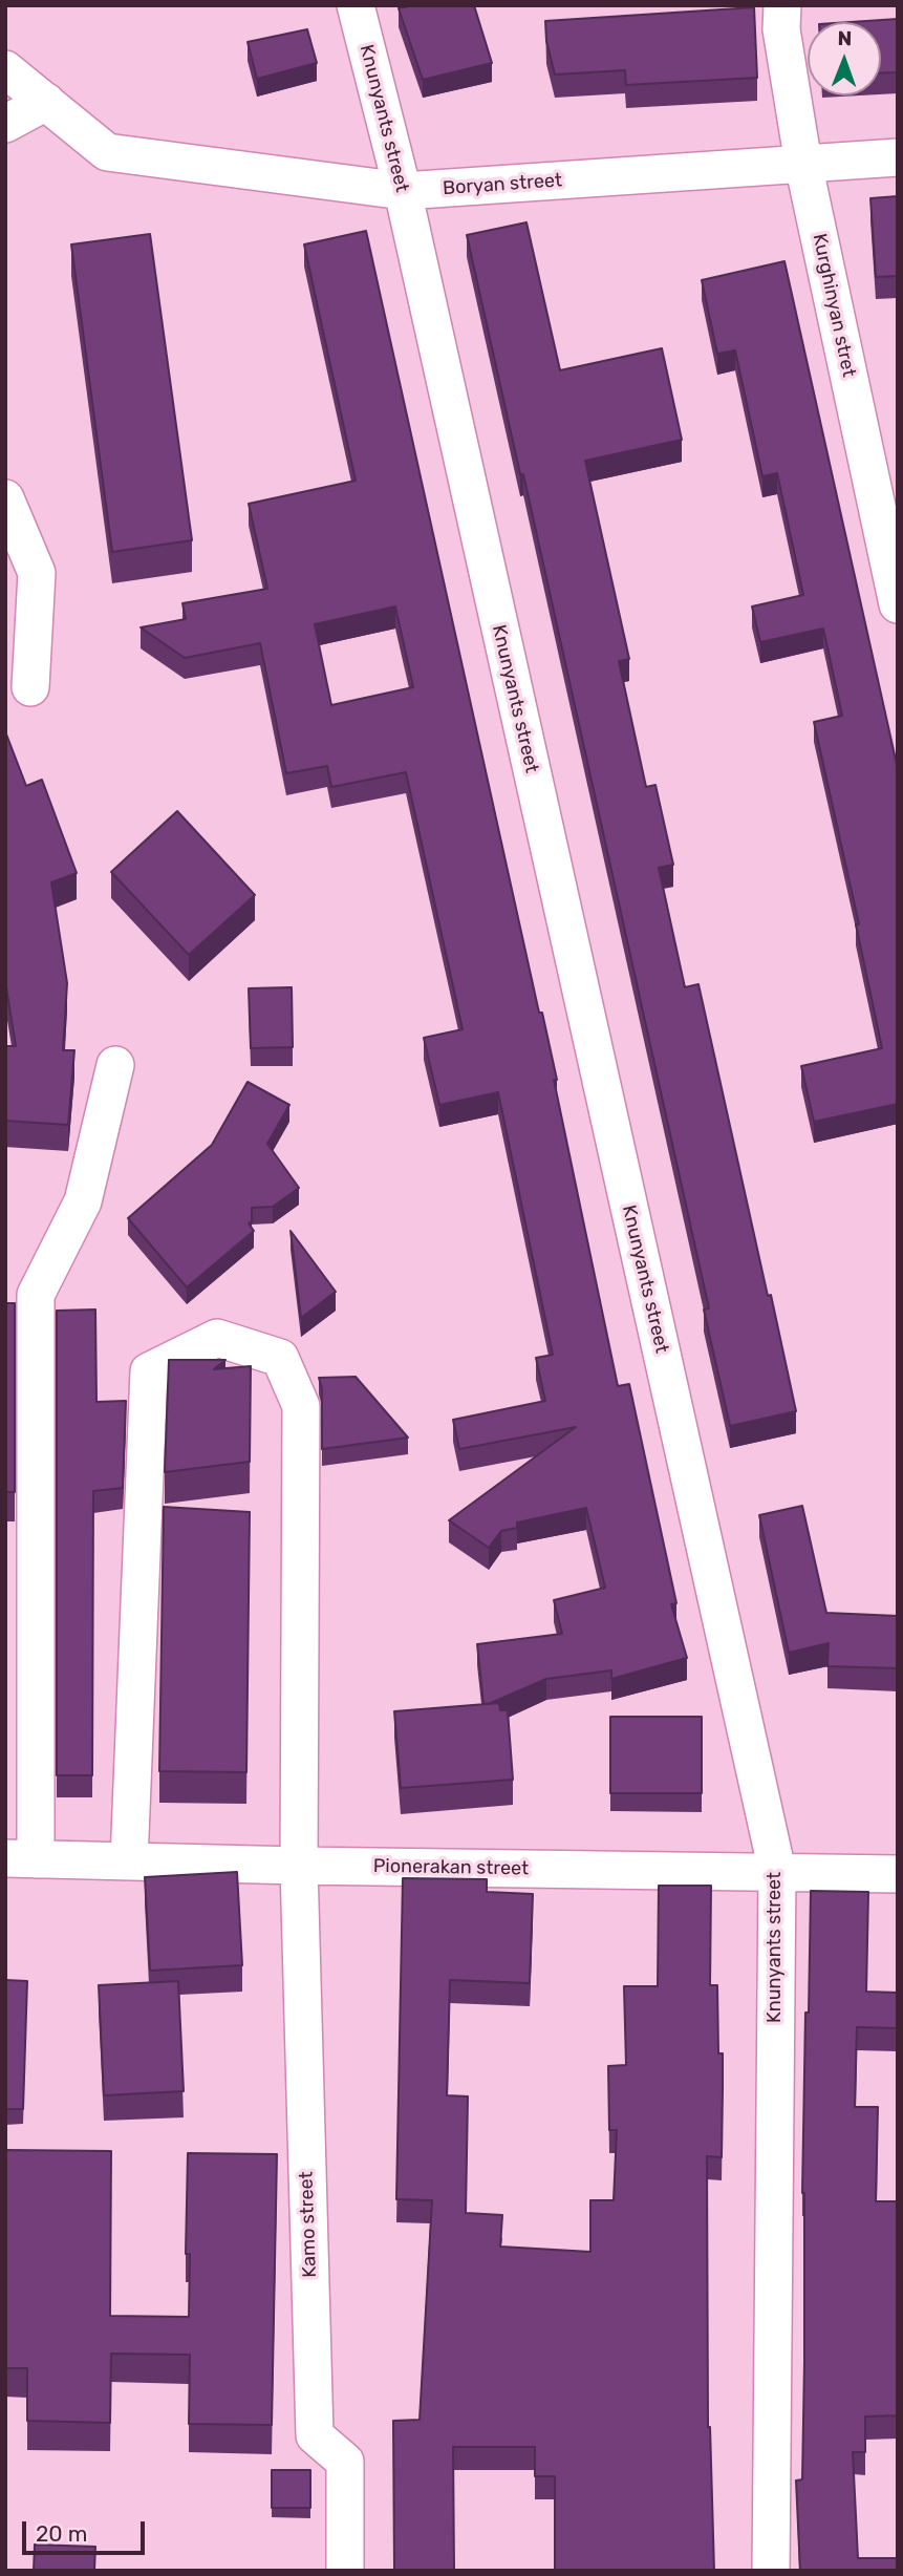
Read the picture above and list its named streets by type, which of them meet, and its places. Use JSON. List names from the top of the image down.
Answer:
{
  "streets": {
    "street": [
      "Knunyants street",
      "Boryan street",
      "Kurghinyan stret",
      "Pionerakan street",
      "Kamo street"
    ]
  },
  "crossings": [
    ["Knunyants street", "Boryan street"],
    ["Knunyants street", "Pionerakan street"],
    ["Boryan street", "Kurghinyan stret"],
    ["Pionerakan street", "Kamo street"]
  ],
  "scale_bar": "20 m",
  "north": "top"
}
